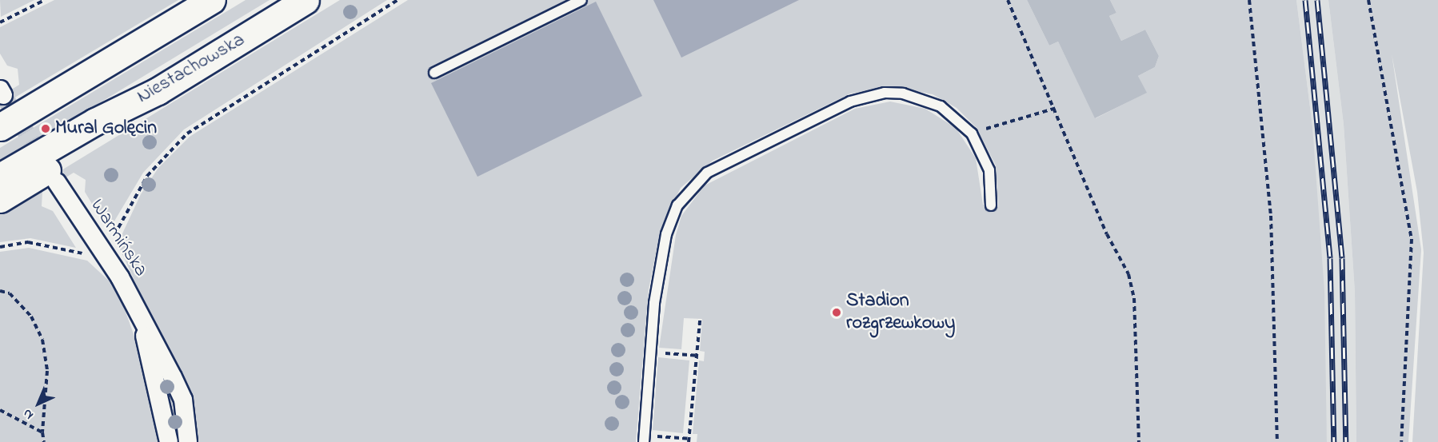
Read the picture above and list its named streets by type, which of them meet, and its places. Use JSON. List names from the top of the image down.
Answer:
{
  "streets": {
    "main road": ["Niestachowska"],
    "street": ["Warmińska"]
  },
  "places": ["Mural Golęcin", "Stadion rozgrzewkowy"],
  "north": "bottom left"
}
